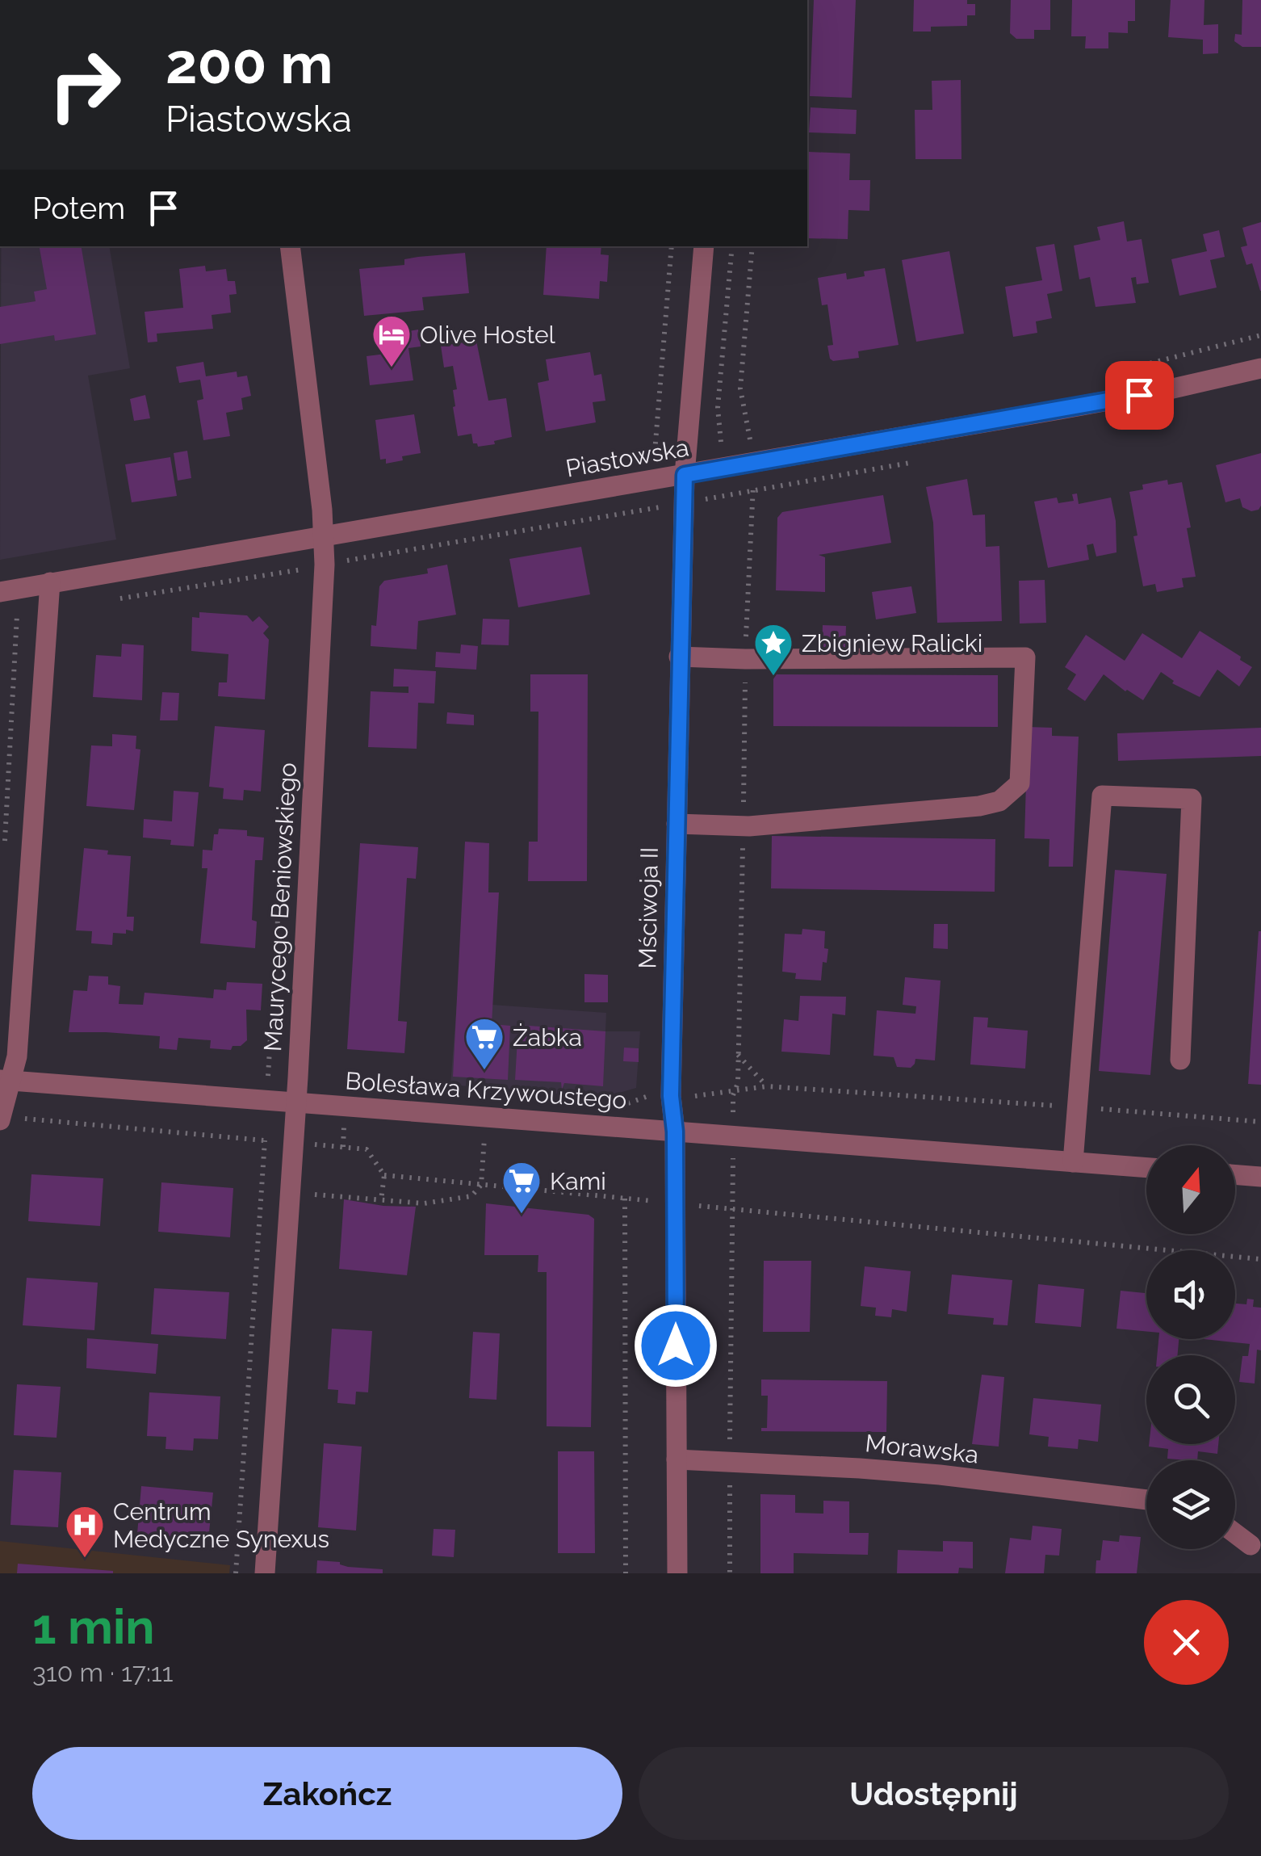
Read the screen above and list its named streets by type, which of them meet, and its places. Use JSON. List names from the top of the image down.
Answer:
{
  "streets": {
    "street": [
      "Piastowska",
      "Maurycego Beniowskiego",
      "Mściwoja II",
      "Bolesława Krzywoustego",
      "Morawska"
    ]
  },
  "crossings": [
    ["Piastowska", "Maurycego Beniowskiego"],
    ["Piastowska", "Mściwoja II"],
    ["Maurycego Beniowskiego", "Bolesława Krzywoustego"],
    ["Mściwoja II", "Bolesława Krzywoustego"],
    ["Mściwoja II", "Morawska"]
  ],
  "places": {
    "hotel": ["Olive Hostel"],
    "place": ["Zbigniew Ralicki"],
    "supermarket": ["Żabka", "Kami"],
    "hospital": ["Centrum Medyczne Synexus"]
  },
  "north": "top",
  "page": {
    "turn": ["200 m", "Piastowska"],
    "then": "Potem",
    "heading": ["1 min", "310 m · 17:11"],
    "buttons": ["Zakończ", "Udostępnij"]
  }
}
